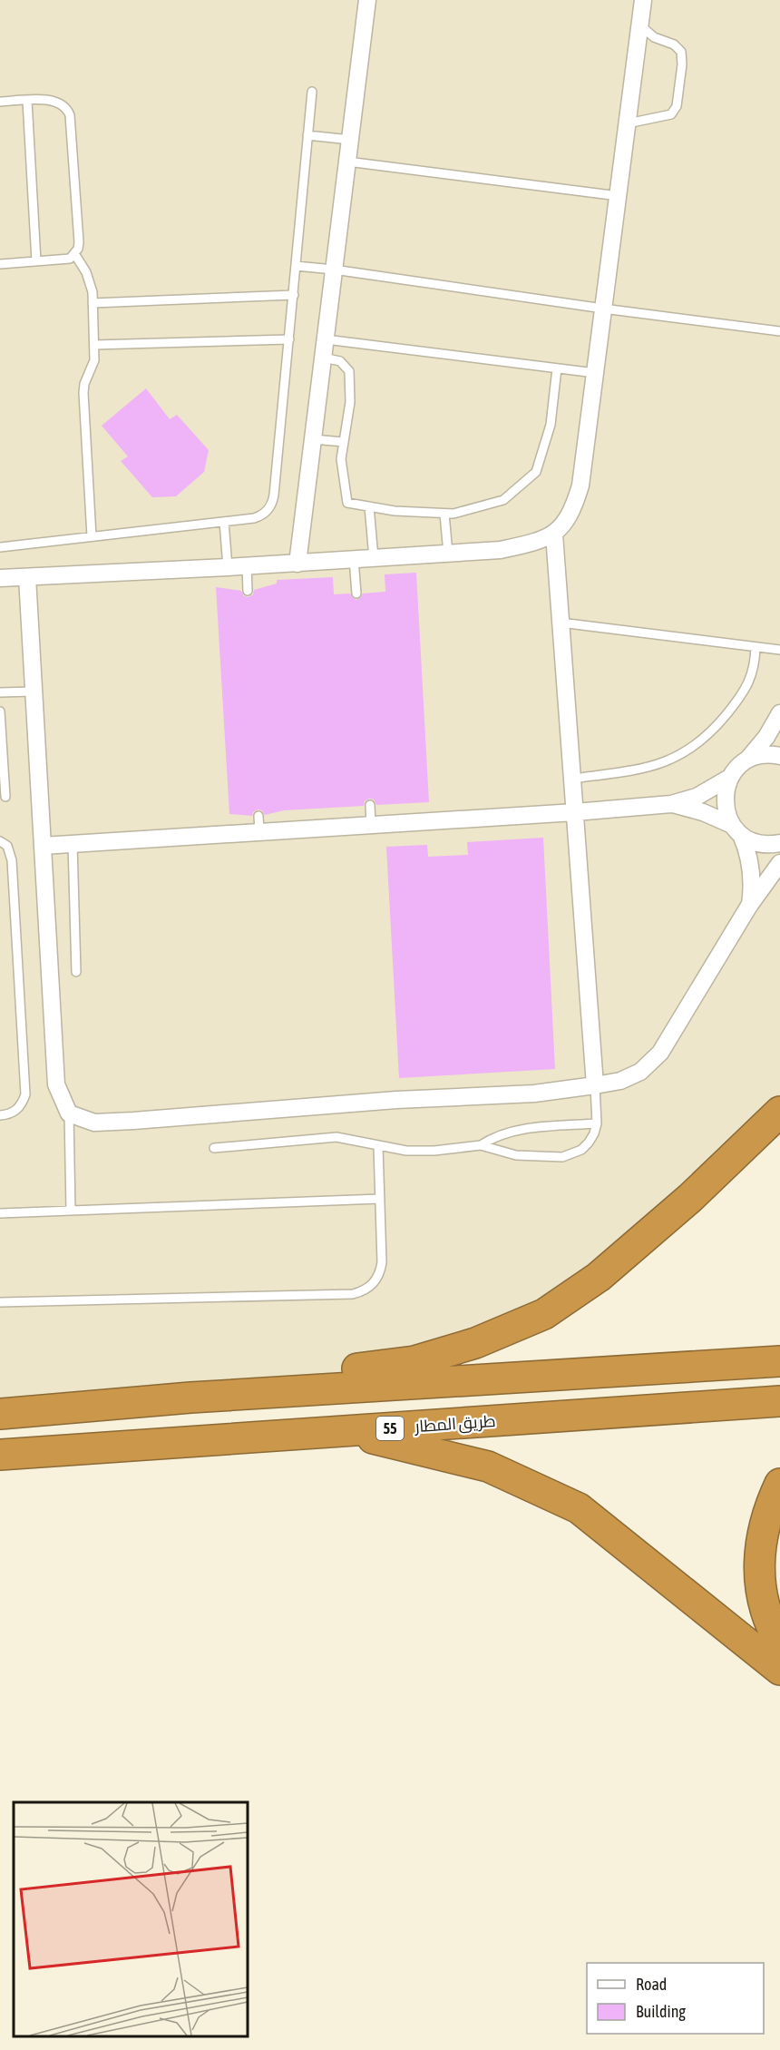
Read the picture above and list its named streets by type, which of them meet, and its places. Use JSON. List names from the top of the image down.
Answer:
{
  "streets": {
    "highway": ["طريق المطار", "55"]
  },
  "legend": ["Road", "Building"]
}
